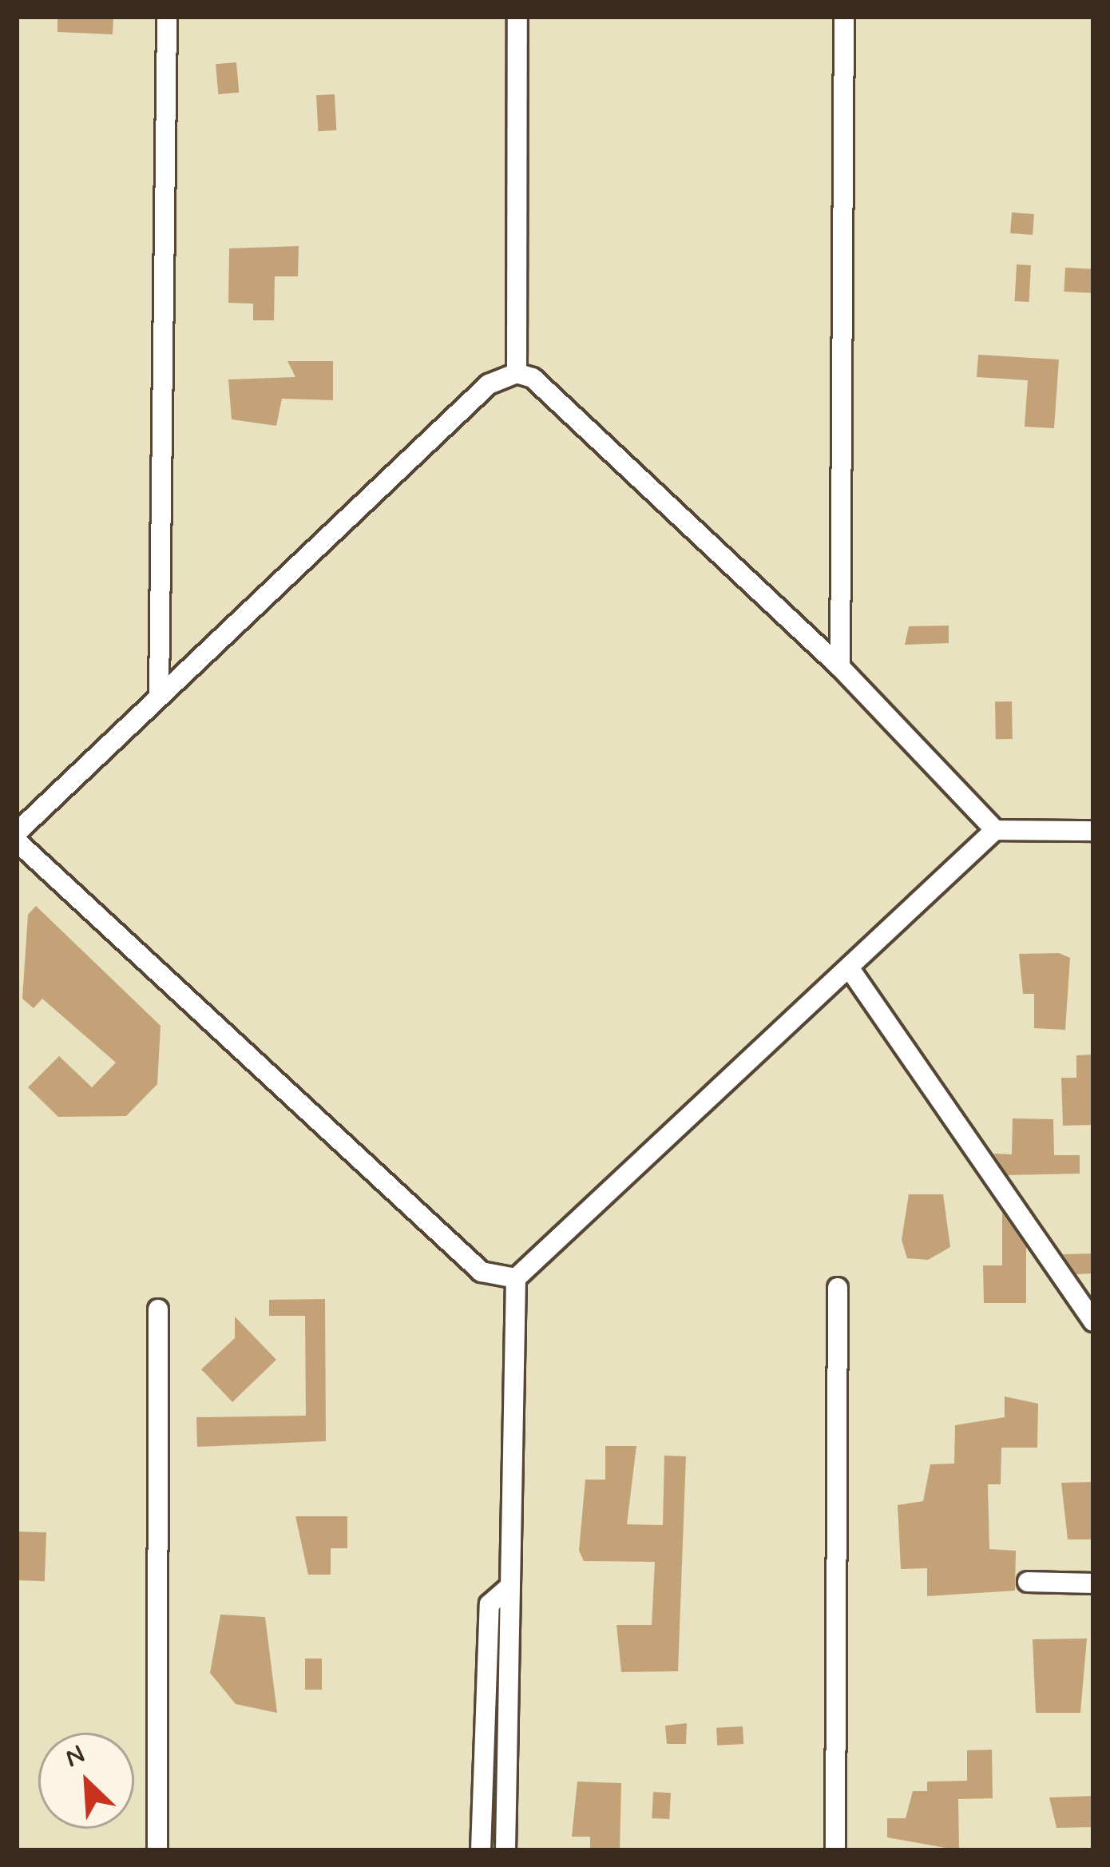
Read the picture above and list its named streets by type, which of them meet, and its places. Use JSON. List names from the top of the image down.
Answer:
{
  "north": "top left"
}
